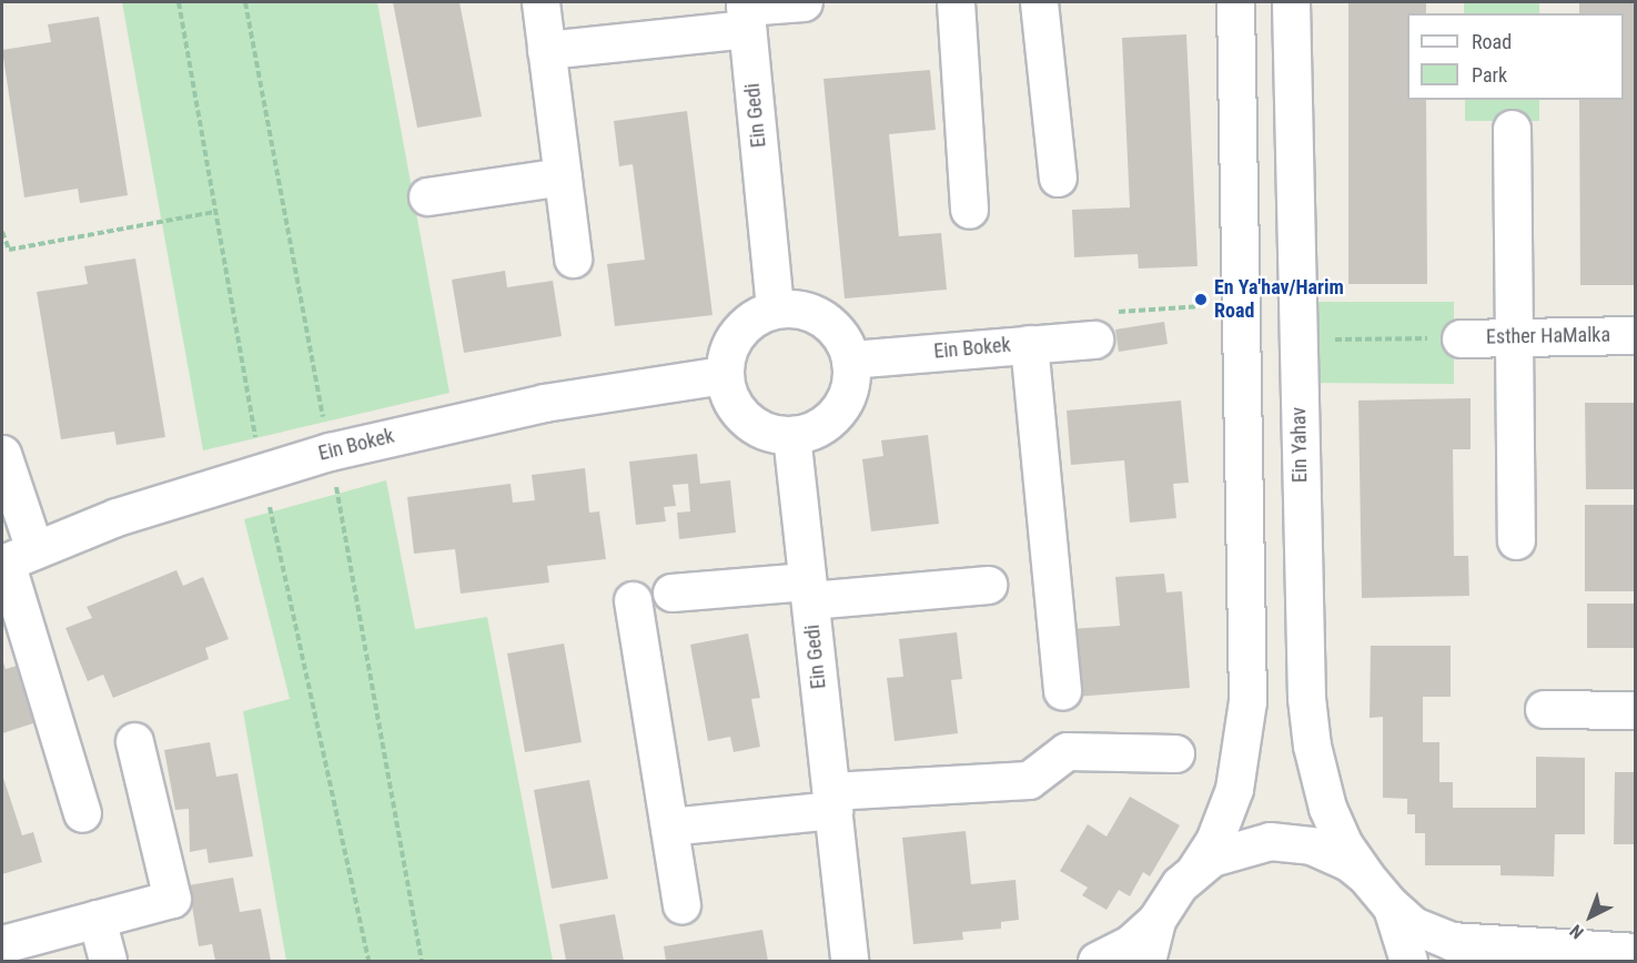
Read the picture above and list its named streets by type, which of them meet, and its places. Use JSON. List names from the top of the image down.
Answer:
{
  "streets": {
    "street": [
      "Ein Gedi",
      "Esther HaMalka",
      "Ein Bokek",
      "Ein Yahav"
    ]
  },
  "crossings": [
    ["Ein Gedi", "Ein Bokek"]
  ],
  "places": ["En Ya'hav/Harim Road"],
  "legend": ["Road", "Park"],
  "north": "bottom left"
}
